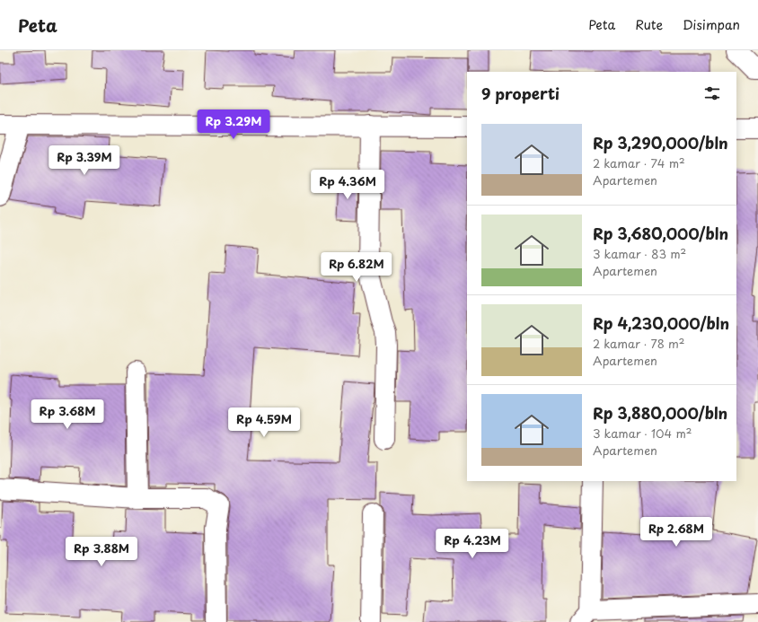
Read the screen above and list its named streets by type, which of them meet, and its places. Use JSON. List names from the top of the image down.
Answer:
{
  "page": {
    "header": "Peta",
    "nav": ["Peta", "Rute", "Disimpan"],
    "heading": "9 properti",
    "price": [
      "Rp 3.29M",
      "Rp 3.39M",
      "Rp 4.36M",
      "Rp 6.82M",
      "Rp 3.68M",
      "Rp 4.59M",
      "Rp 2.68M",
      "Rp 4.23M",
      "Rp 3.88M"
    ],
    "list": [
      {
        "name": "Rp 3,290,000/bln",
        "note": "2 kamar · 74 m² · Apartemen"
      },
      {
        "name": "Rp 3,680,000/bln",
        "note": "3 kamar · 83 m² · Apartemen"
      },
      {
        "name": "Rp 4,230,000/bln",
        "note": "2 kamar · 78 m² · Apartemen"
      },
      {
        "name": "Rp 3,880,000/bln",
        "note": "3 kamar · 104 m² · Apartemen"
      }
    ]
  }
}
